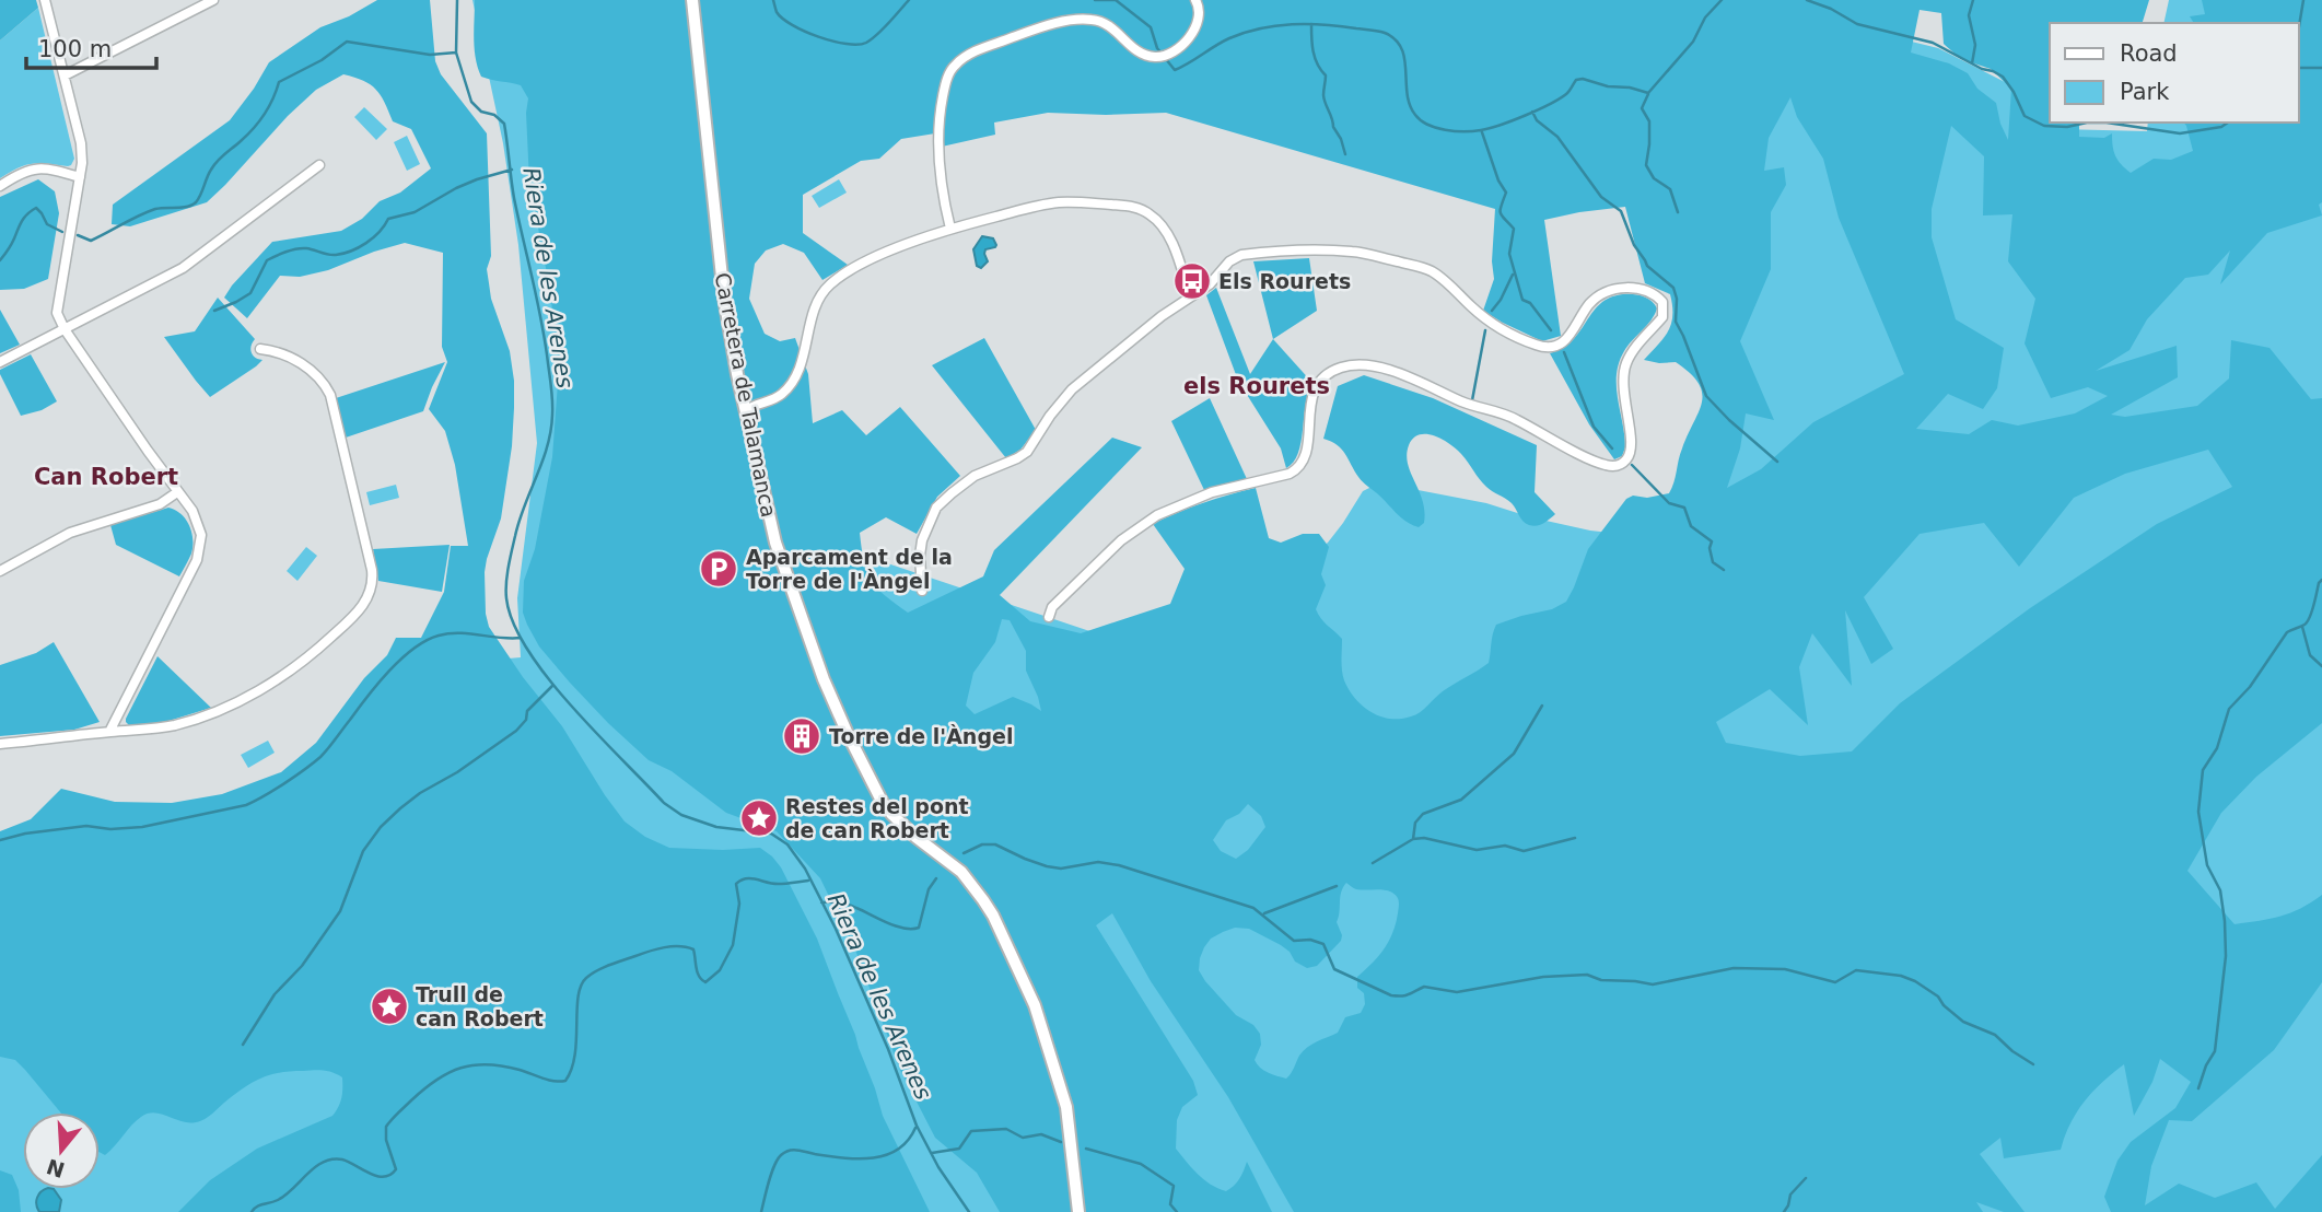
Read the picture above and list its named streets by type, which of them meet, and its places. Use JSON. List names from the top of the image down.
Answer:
{
  "streets": {
    "street": ["Carretera de Talamanca"]
  },
  "districts": ["els Rourets", "Can Robert"],
  "water": ["Riera de les Arenes"],
  "places": {
    "bus stop": ["Els Rourets"],
    "parking": ["Aparcament de la Torre de l'Àngel"],
    "building": ["Torre de l'Àngel"],
    "place": ["Restes del pont de can Robert", "Trull de can Robert"]
  },
  "legend": ["Road", "Park"],
  "scale_bar": "100 m",
  "north": "bottom"
}
